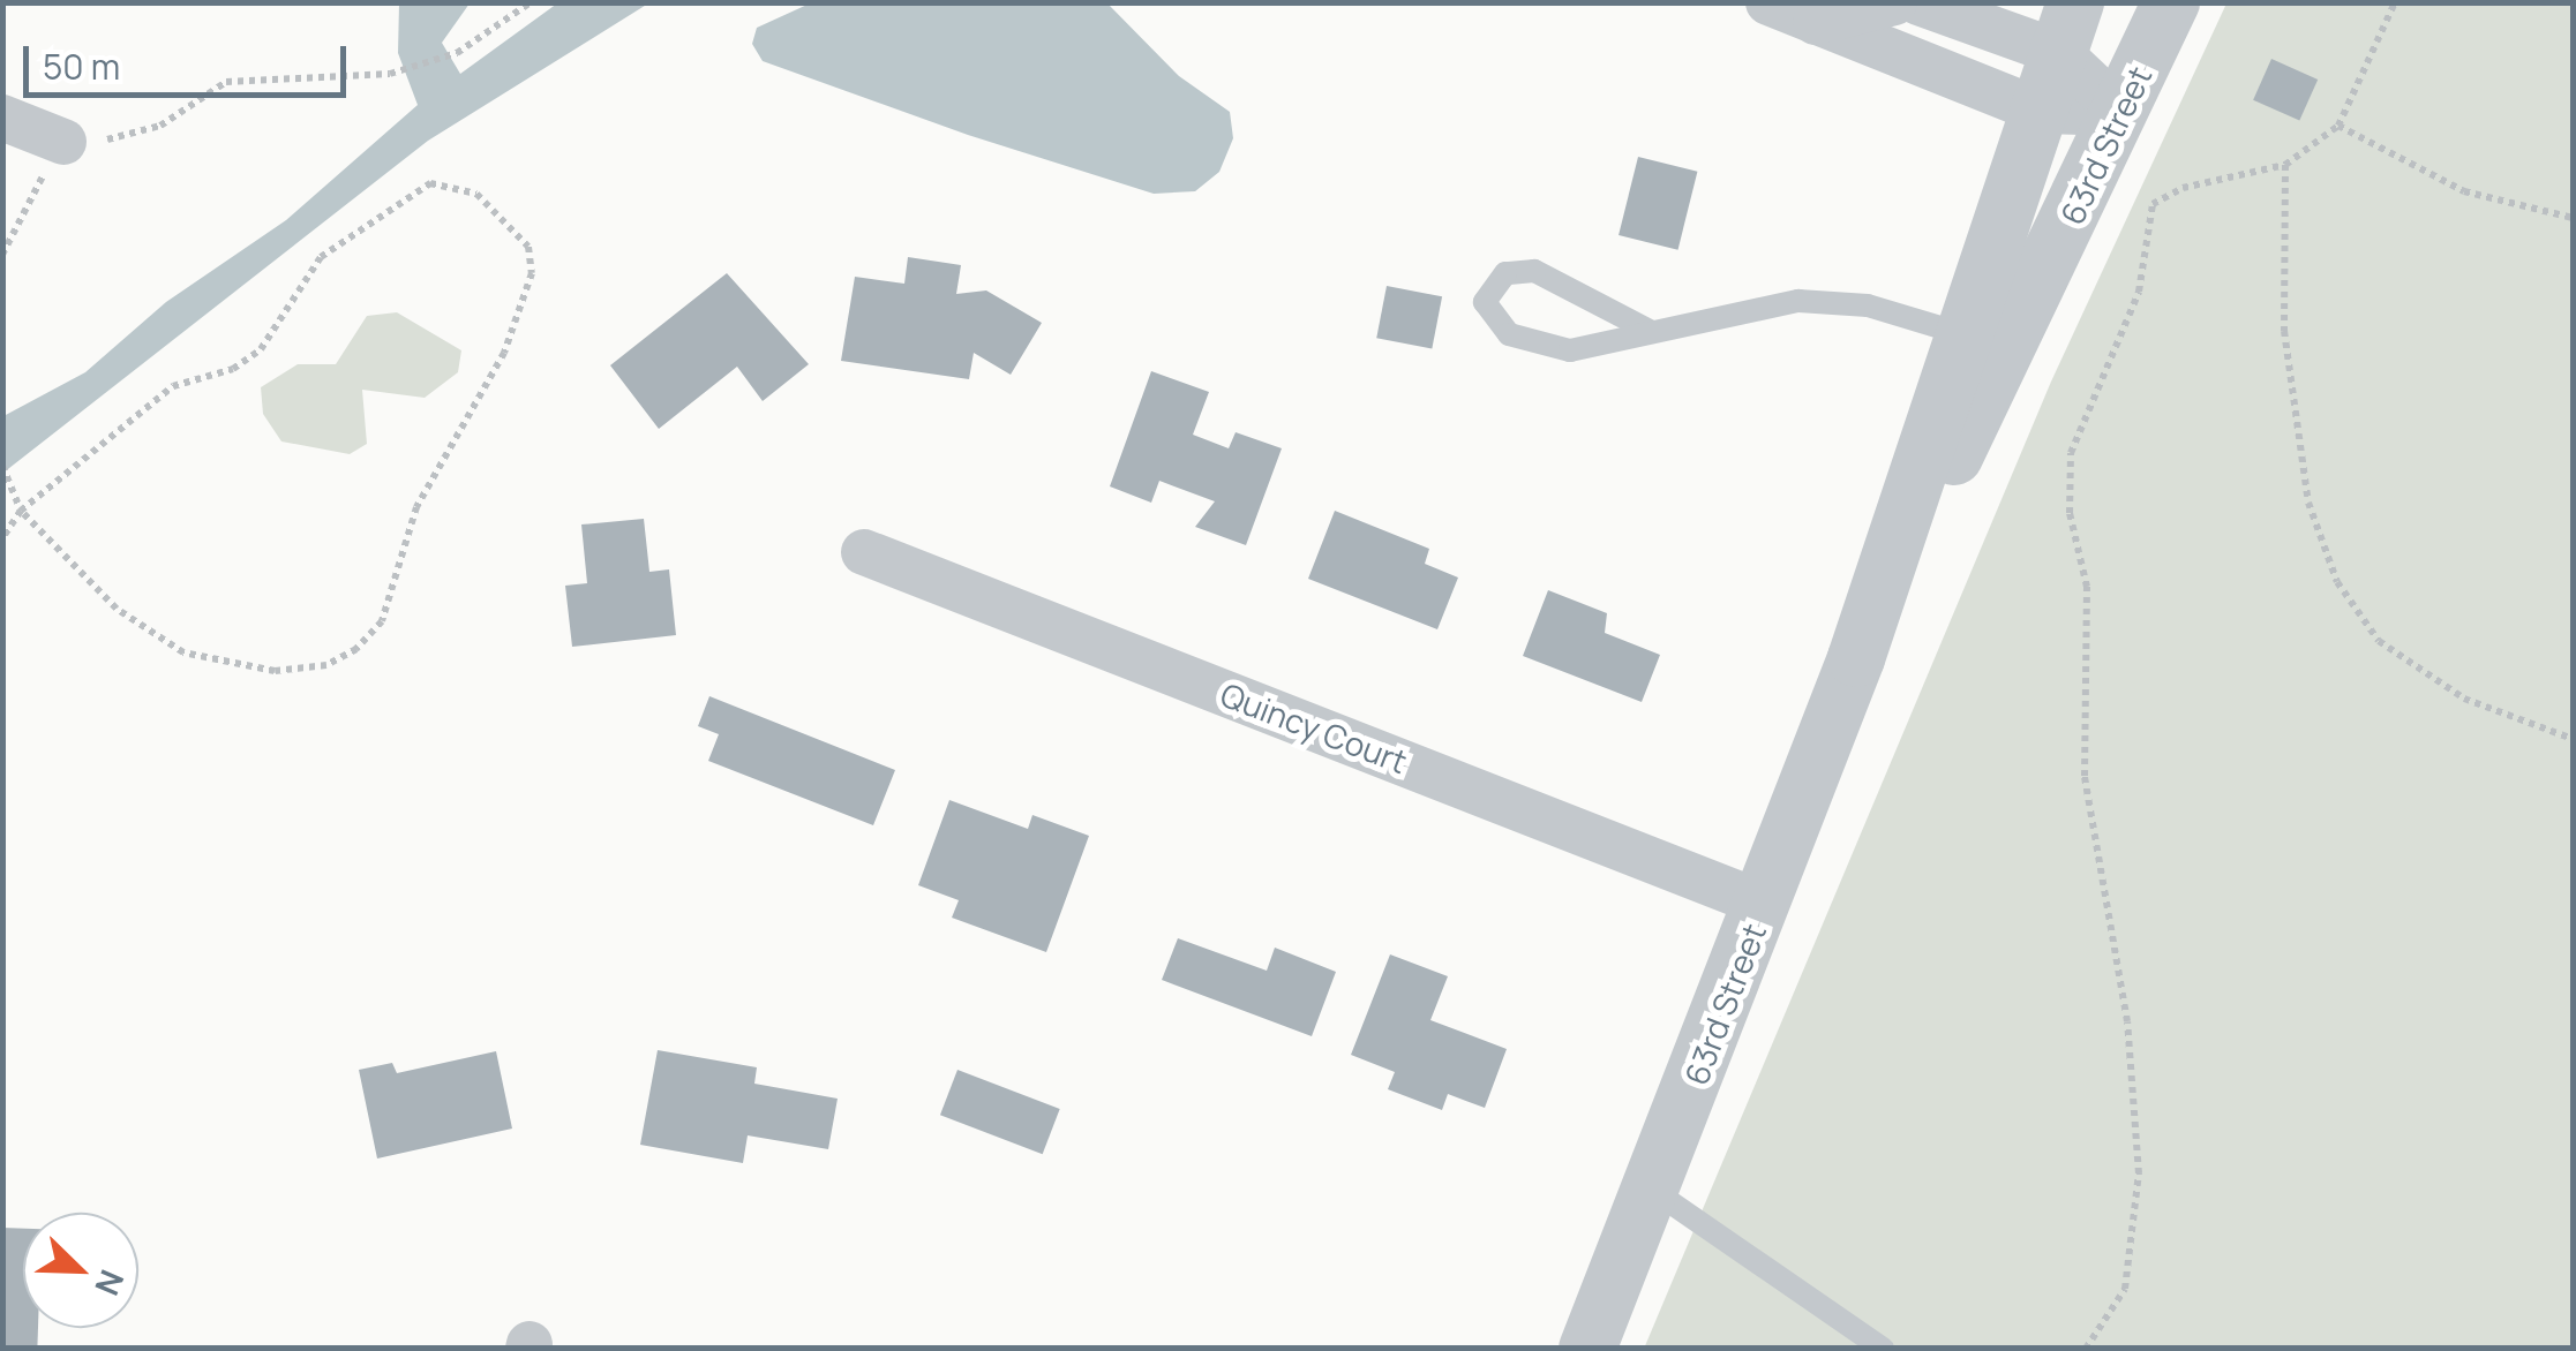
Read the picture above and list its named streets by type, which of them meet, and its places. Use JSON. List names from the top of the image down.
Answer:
{
  "streets": {
    "street": ["63rd Street", "Quincy Court"]
  },
  "crossings": [
    ["63rd Street", "Quincy Court"]
  ],
  "scale_bar": "50 m",
  "north": "bottom right"
}
